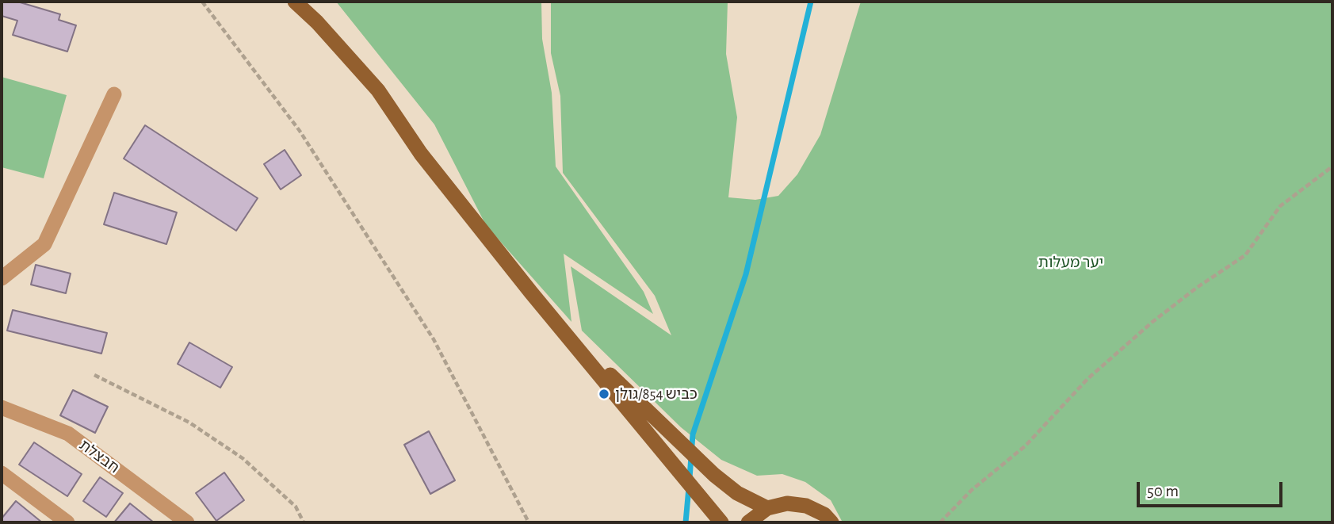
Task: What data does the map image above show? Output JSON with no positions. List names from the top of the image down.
{
  "streets": {
    "street": ["חבצלת"]
  },
  "parks": ["יער מעלות"],
  "places": ["כביש 854/גולן"],
  "scale_bar": "50 m"
}
